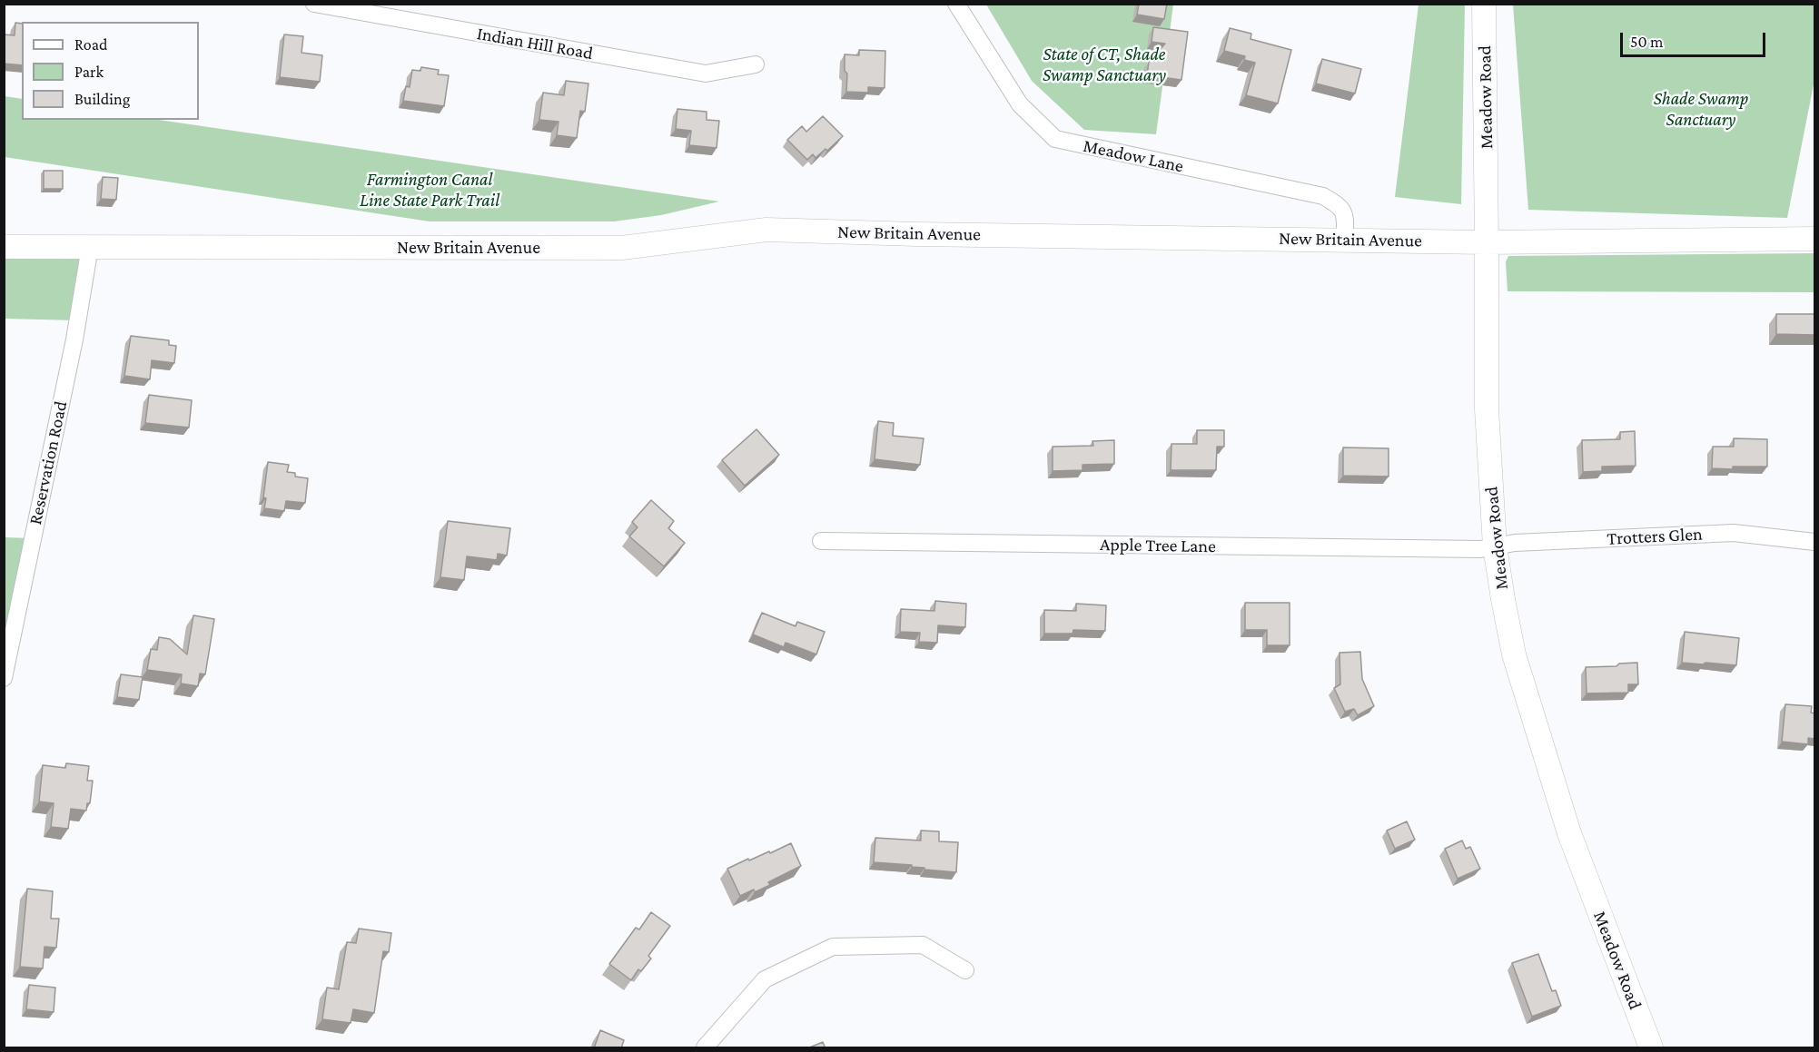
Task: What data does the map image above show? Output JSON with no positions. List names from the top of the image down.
{
  "streets": {
    "street": [
      "Indian Hill Road",
      "Meadow Road",
      "Meadow Lane",
      "New Britain Avenue",
      "Reservation Road",
      "Trotters Glen",
      "Apple Tree Lane"
    ]
  },
  "crossings": [
    ["Meadow Road", "New Britain Avenue"],
    ["Meadow Road", "Trotters Glen"],
    ["Meadow Road", "Apple Tree Lane"],
    ["Meadow Lane", "New Britain Avenue"],
    ["New Britain Avenue", "Reservation Road"],
    ["Trotters Glen", "Apple Tree Lane"]
  ],
  "parks": ["State of CT, Shade Swamp Sanctuary", "Shade Swamp Sanctuary", "Farmington Canal Line State Park Trail"],
  "legend": ["Road", "Park", "Building"],
  "scale_bar": "50 m"
}
